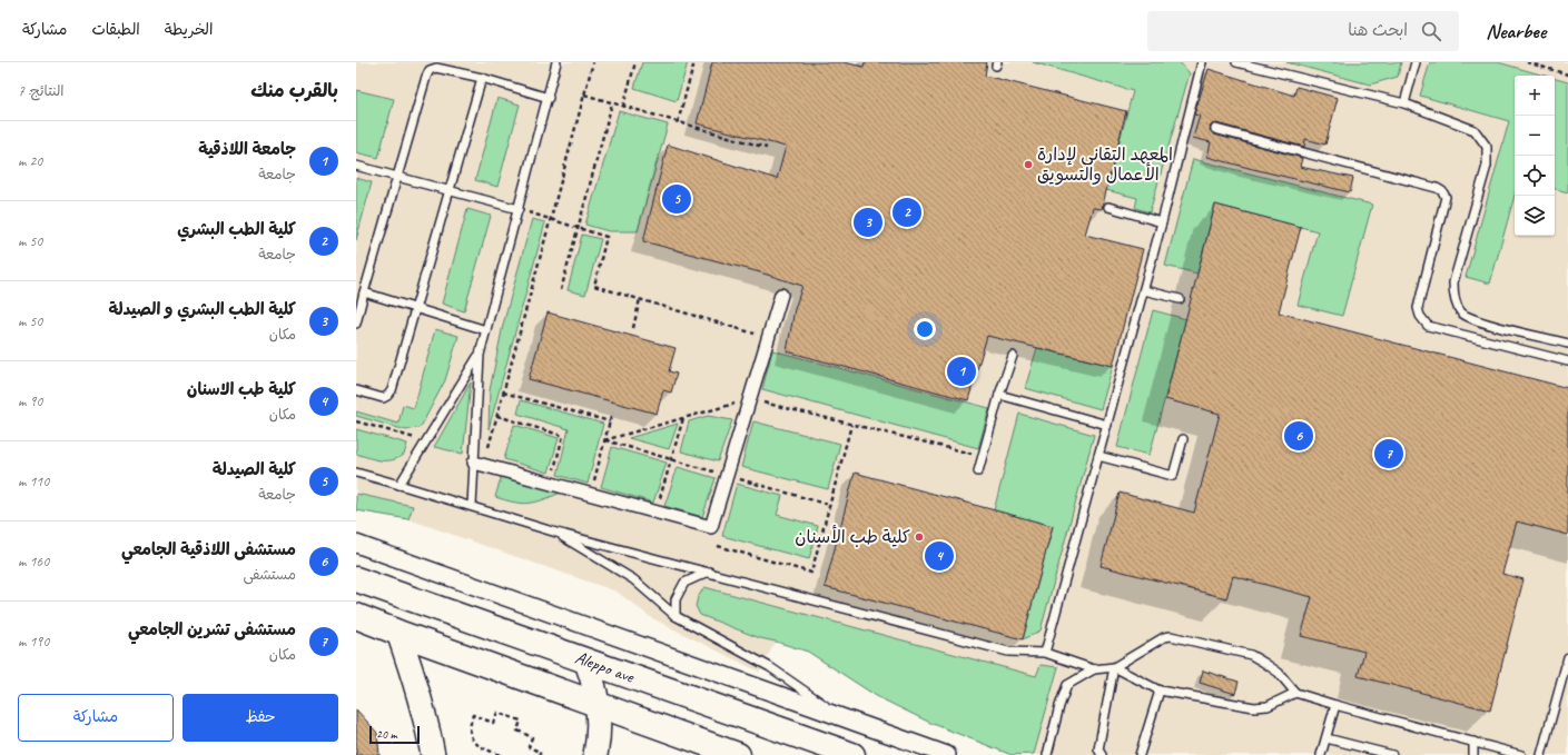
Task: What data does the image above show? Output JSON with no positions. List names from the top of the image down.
{
  "streets": {
    "main road": ["Aleppo ave"]
  },
  "places": ["المعهد التقاني لإدارة الأعمال والتسويق", "كلية طب الأسنان"],
  "scale_bar": "20 m",
  "page": {
    "header": "Nearbee",
    "search": "ابحث هنا",
    "nav": ["الخريطة", "الطبقات", "مشاركة"],
    "heading": ["بالقرب منك", "النتائج: 7"],
    "map_buttons": ["+", "−"],
    "list": [
      {
        "mark": "1",
        "name": "جامعة اللاذقية",
        "note": "جامعة",
        "value": "20 m"
      },
      {
        "mark": "2",
        "name": "كلية الطب البشري",
        "note": "جامعة",
        "value": "50 m"
      },
      {
        "mark": "3",
        "name": "كلية الطب البشري و الصيدلة",
        "note": "مكان",
        "value": "50 m"
      },
      {
        "mark": "4",
        "name": "كلية طب الاسنان",
        "note": "مكان",
        "value": "90 m"
      },
      {
        "mark": "5",
        "name": "كلية الصيدلة",
        "note": "جامعة",
        "value": "110 m"
      },
      {
        "mark": "6",
        "name": "مستشفى اللاذقية الجامعي",
        "note": "مستشفى",
        "value": "160 m"
      },
      {
        "mark": "7",
        "name": "مستشفى تشرين الجامعي",
        "note": "مكان",
        "value": "190 m"
      }
    ],
    "pins": [
      "5",
      "2",
      "3",
      "1",
      "6",
      "7",
      "4"
    ],
    "buttons": ["حفظ", "مشاركة"],
    "scale": "20 m"
  }
}
